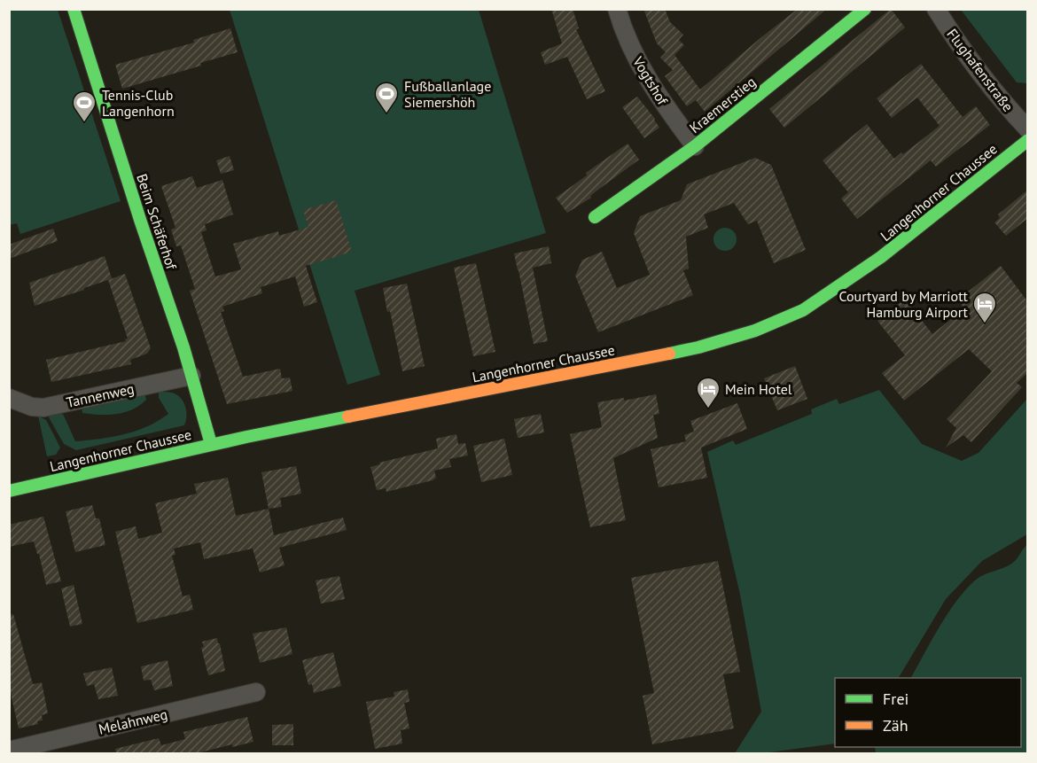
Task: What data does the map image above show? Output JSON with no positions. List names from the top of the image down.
{
  "streets": {
    "main road": ["Kraemerstieg", "Langenhorner Chaussee", "Beim Schäferhof"],
    "street": [
      "Flughafenstraße",
      "Vogtshof",
      "Tannenweg",
      "Melahnweg"
    ]
  },
  "crossings": [
    ["Vogtshof", "Kraemerstieg"],
    ["Langenhorner Chaussee", "Beim Schäferhof"],
    ["Beim Schäferhof", "Tannenweg"]
  ],
  "places": {
    "sports": ["Fußballanlage Siemershöh", "Tennis-Club Langenhorn"],
    "hotel": ["Courtyard by Marriott Hamburg Airport", "Mein Hotel"]
  },
  "legend": ["Frei", "Zäh"]
}
